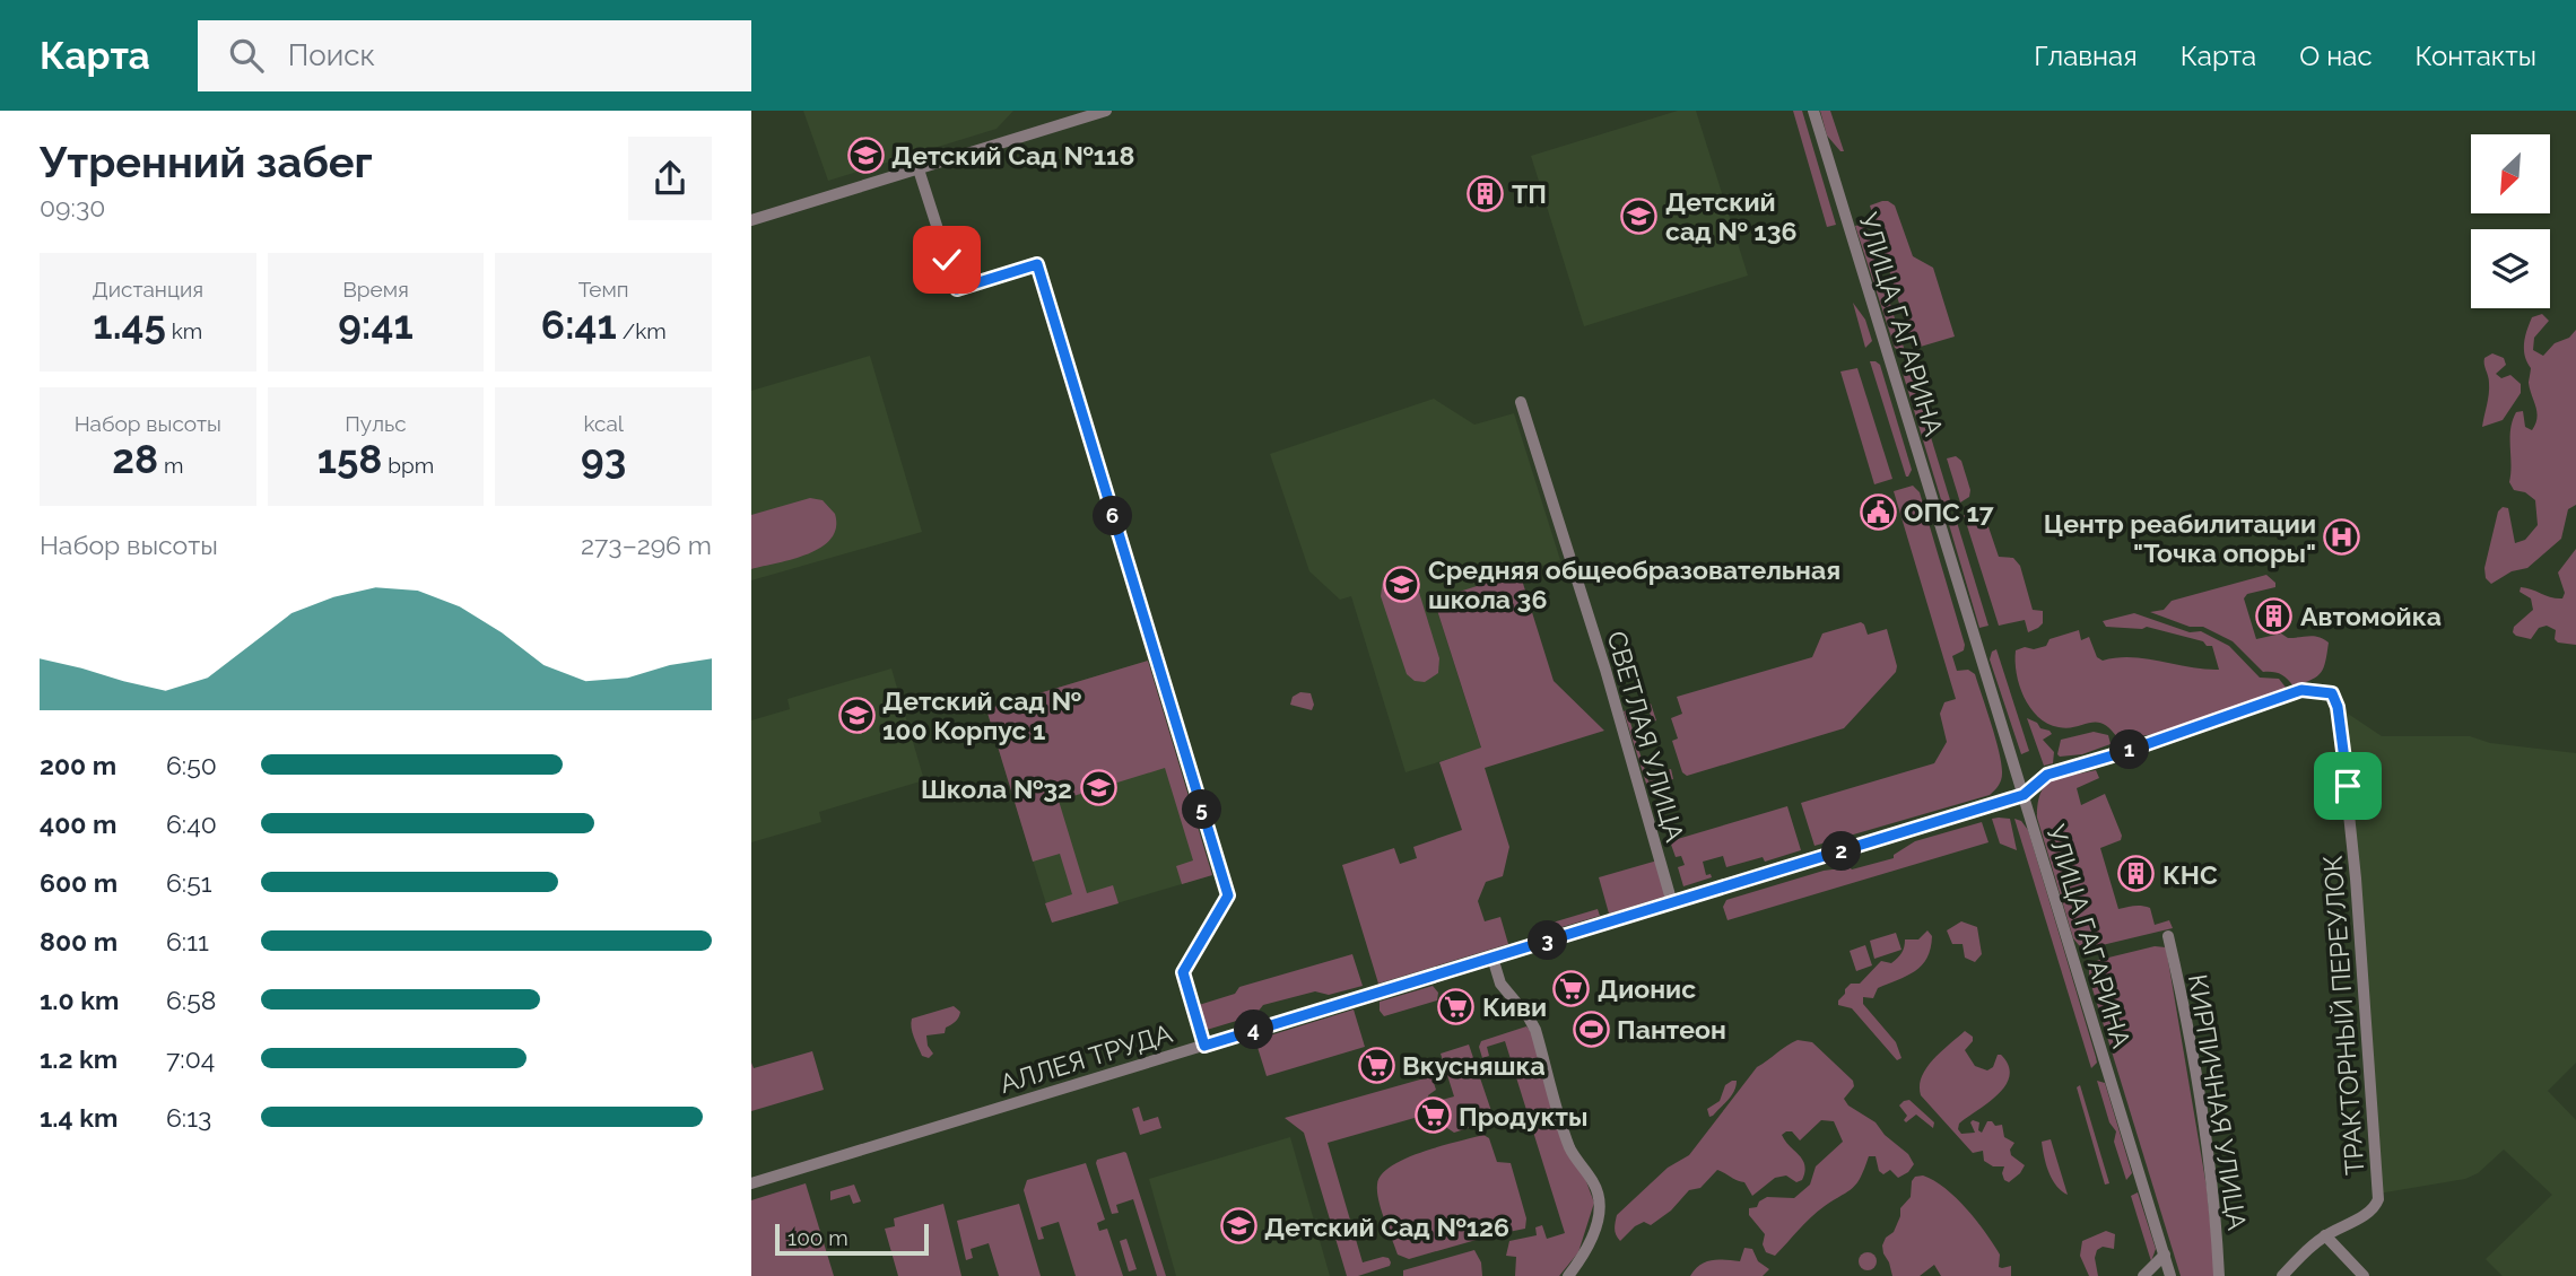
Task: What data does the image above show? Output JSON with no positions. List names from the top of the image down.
{
  "streets": {
    "street": [
      "УЛИЦА ГАГАРИНА",
      "СВЕТЛАЯ УЛИЦА",
      "ТРАКТОРНЫЙ ПЕРЕУЛОК",
      "АЛЛЕЯ ТРУДА",
      "КИРПИЧНАЯ УЛИЦА"
    ]
  },
  "crossings": [
    ["УЛИЦА ГАГАРИНА", "АЛЛЕЯ ТРУДА"],
    ["СВЕТЛАЯ УЛИЦА", "АЛЛЕЯ ТРУДА"],
    ["ТРАКТОРНЫЙ ПЕРЕУЛОК", "АЛЛЕЯ ТРУДА"]
  ],
  "places": {
    "school or university": [
      "Детский Сад №118",
      "Детский сад № 136",
      "Средняя общеобразовательная школа 36",
      "Детский сад № 100 Корпус 1",
      "Школа №32",
      "Детский Сад №126"
    ],
    "building": ["ТП", "Автомойка", "КНС"],
    "public building": ["ОПС 17"],
    "hospital": ["Центр реабилитации \"Точка опоры\""],
    "supermarket": [
      "Дионис",
      "Киви",
      "Вкусняшка",
      "Продукты"
    ],
    "sports": ["Пантеон"]
  },
  "scale_bar": "100 m",
  "north": "bottom left",
  "page": {
    "header": "Карта",
    "search": "Поиск",
    "nav": [
      "Главная",
      "Карта",
      "О нас",
      "Контакты"
    ],
    "heading": ["Утренний забег", "09:30"],
    "stats": [
      ["Дистанция", "1.45 km"],
      ["Время", "9:41"],
      ["Темп", "6:41 /km"],
      ["Набор высоты", "28 m"],
      ["Пульс", "158 bpm"],
      ["kcal", "93"]
    ],
    "pins": [
      "6",
      "1",
      "5",
      "2",
      "3",
      "4"
    ],
    "chart": ["Набор высоты", "273–296 m"],
    "list": [
      {
        "name": "200 m",
        "note": "6:50"
      },
      {
        "name": "400 m",
        "note": "6:40"
      },
      {
        "name": "600 m",
        "note": "6:51"
      },
      {
        "name": "800 m",
        "note": "6:11"
      },
      {
        "name": "1.0 km",
        "note": "6:58"
      },
      {
        "name": "1.2 km",
        "note": "7:04"
      },
      {
        "name": "1.4 km",
        "note": "6:13"
      }
    ],
    "scale": "100 m"
  }
}
